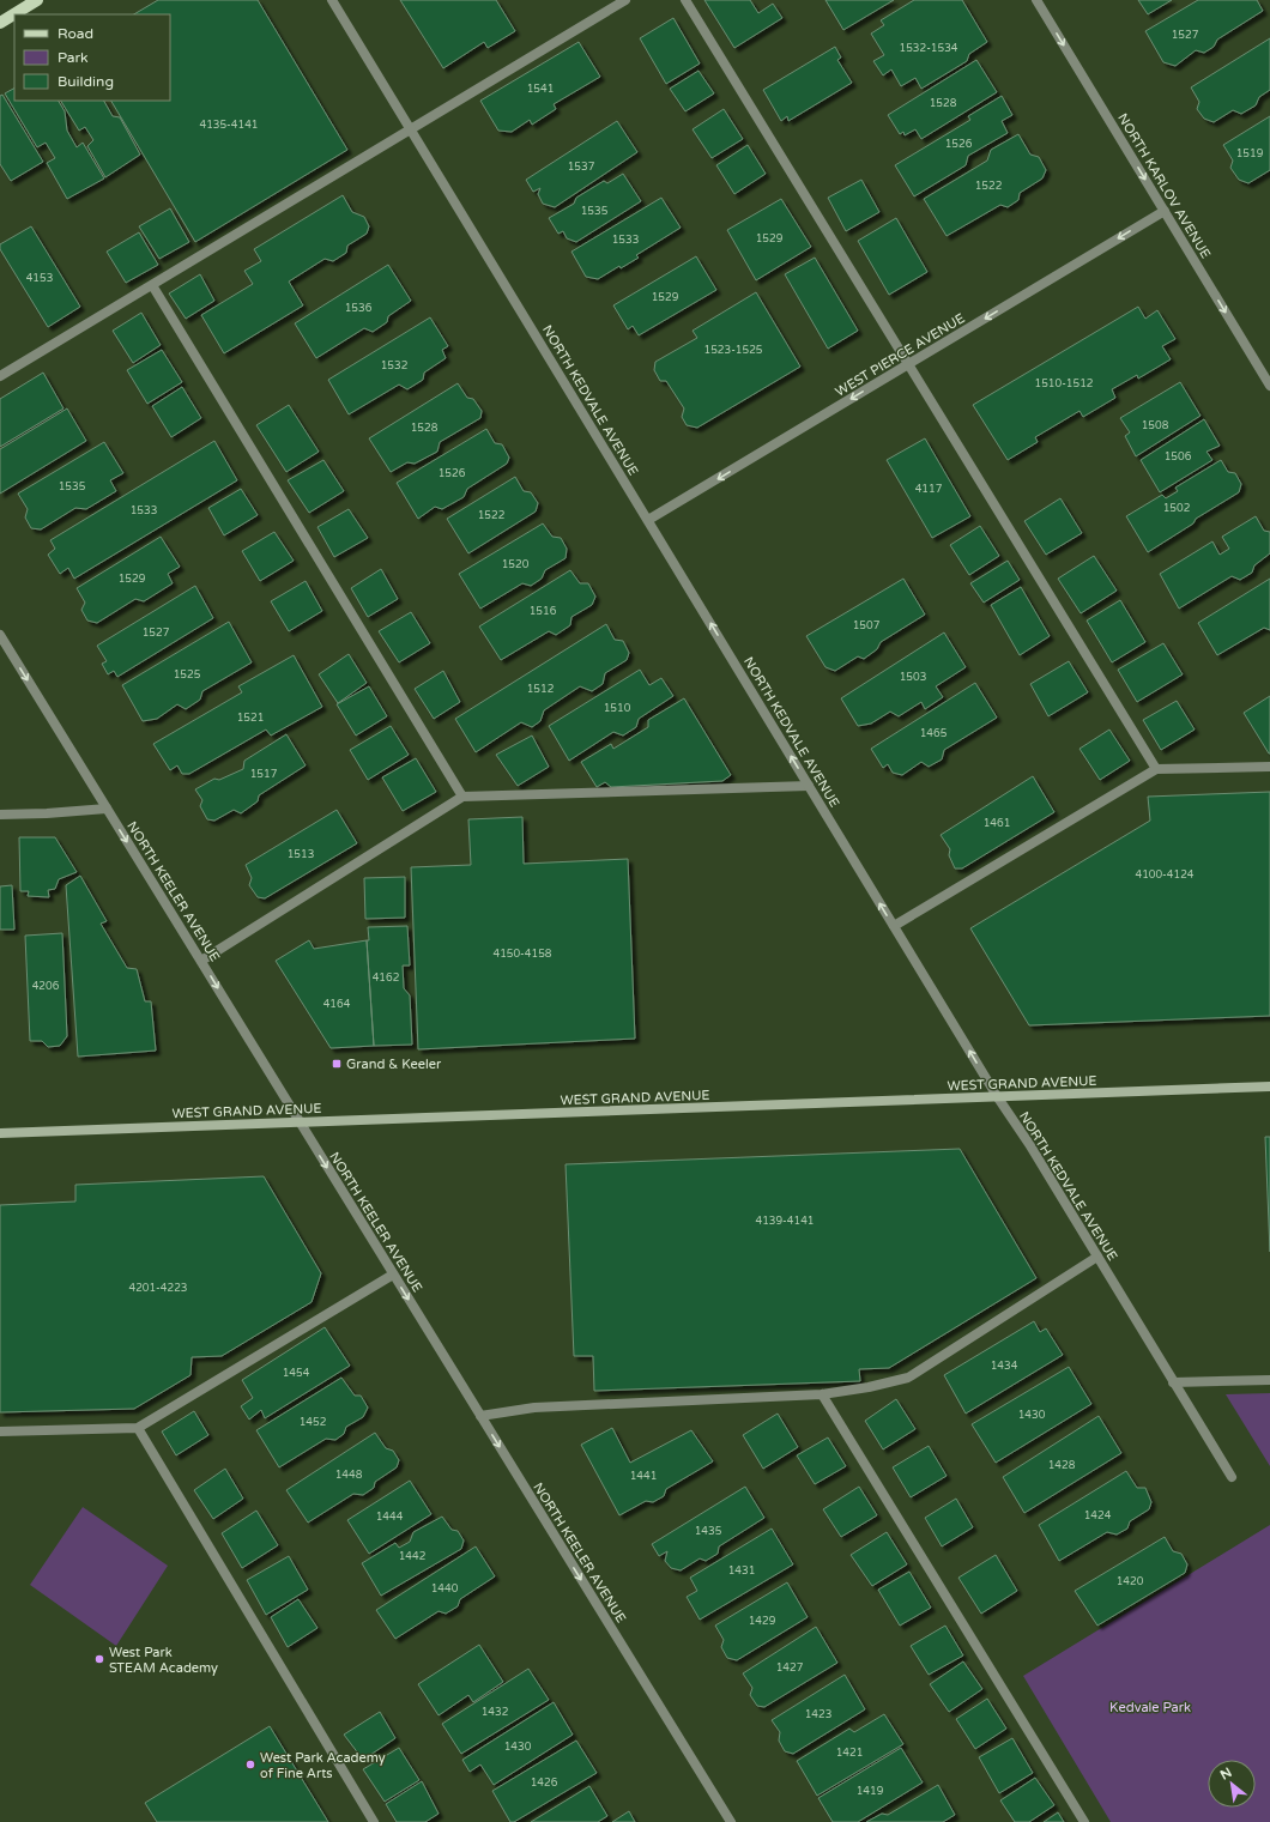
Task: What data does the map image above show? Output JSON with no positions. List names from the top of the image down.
{
  "streets": {
    "main road": ["WEST GRAND AVENUE"],
    "street": [
      "NORTH KARLOV AVENUE",
      "WEST PIERCE AVENUE",
      "NORTH KEDVALE AVENUE",
      "NORTH KEELER AVENUE"
    ]
  },
  "crossings": [
    ["NORTH KARLOV AVENUE", "WEST PIERCE AVENUE"],
    ["WEST PIERCE AVENUE", "NORTH KEDVALE AVENUE"],
    ["NORTH KEDVALE AVENUE", "WEST GRAND AVENUE"],
    ["NORTH KEELER AVENUE", "WEST GRAND AVENUE"]
  ],
  "one_way": [
    "NORTH KARLOV AVENUE",
    "WEST PIERCE AVENUE",
    "NORTH KEDVALE AVENUE",
    "NORTH KEELER AVENUE"
  ],
  "parks": ["Kedvale Park"],
  "places": {
    "transit": ["Grand & Keeler"],
    "other": ["West Park STEAM Academy", "West Park Academy of Fine Arts"]
  },
  "house_numbers": [
    "1527",
    "1532-1534",
    "1541",
    "1528",
    "4135-4141",
    "1526",
    "1519",
    "1537",
    "1522",
    "1535",
    "1529",
    "1533",
    "4153",
    "1529",
    "1536",
    "1523-1525",
    "1532",
    "1510-1512",
    "1508",
    "1528",
    "1506",
    "1526",
    "1535",
    "4117",
    "1502",
    "1533",
    "1522",
    "1520",
    "1529",
    "1516",
    "1507",
    "1527",
    "1525",
    "1503",
    "1512",
    "1510",
    "1521",
    "1465",
    "1517",
    "1461",
    "1513",
    "4100-4124",
    "4150-4158",
    "4162",
    "4206",
    "4164",
    "4139-4141",
    "4201-4223",
    "1434",
    "1454",
    "1430",
    "1452",
    "1428",
    "1448",
    "1441",
    "1424",
    "1444",
    "1435",
    "1442",
    "1431",
    "1420",
    "1440",
    "1429",
    "1427",
    "1432",
    "1423",
    "1430",
    "1421",
    "1426",
    "1419"
  ],
  "legend": ["Road", "Park", "Building"],
  "north": "top left"
}
